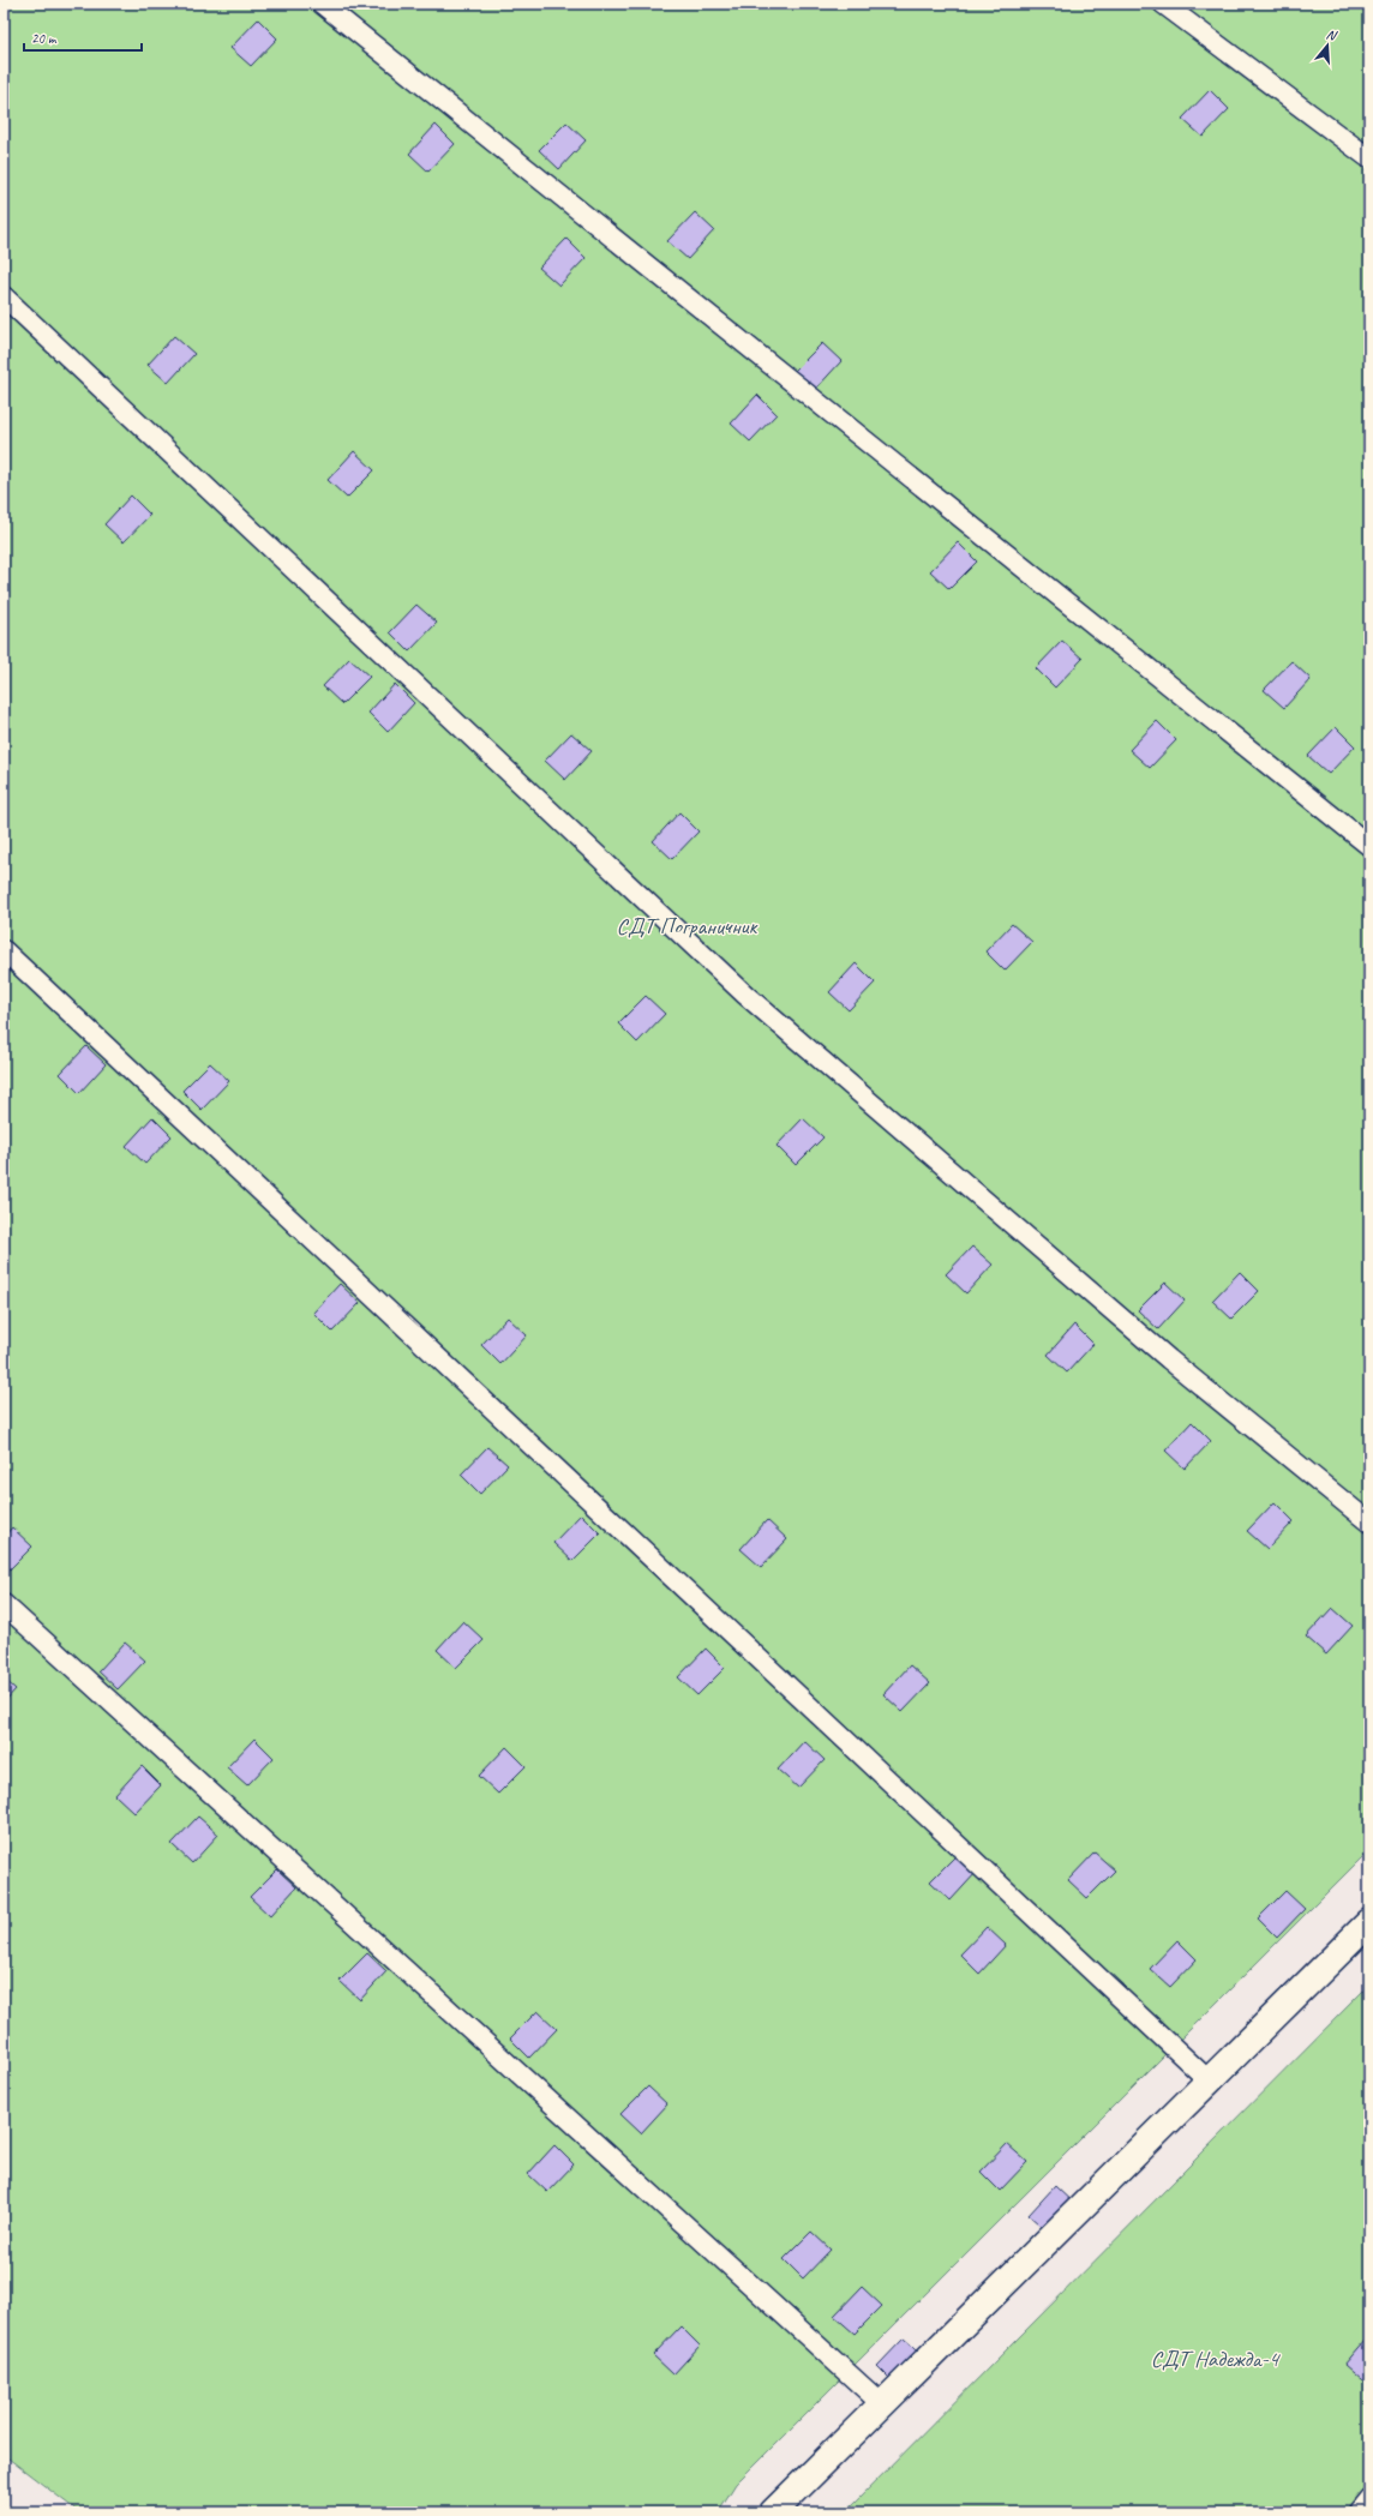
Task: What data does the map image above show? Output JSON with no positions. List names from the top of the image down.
{
  "parks": ["СДТ Пограничник", "СДТ Надежда-4"],
  "scale_bar": "20 m",
  "north": "top"
}
